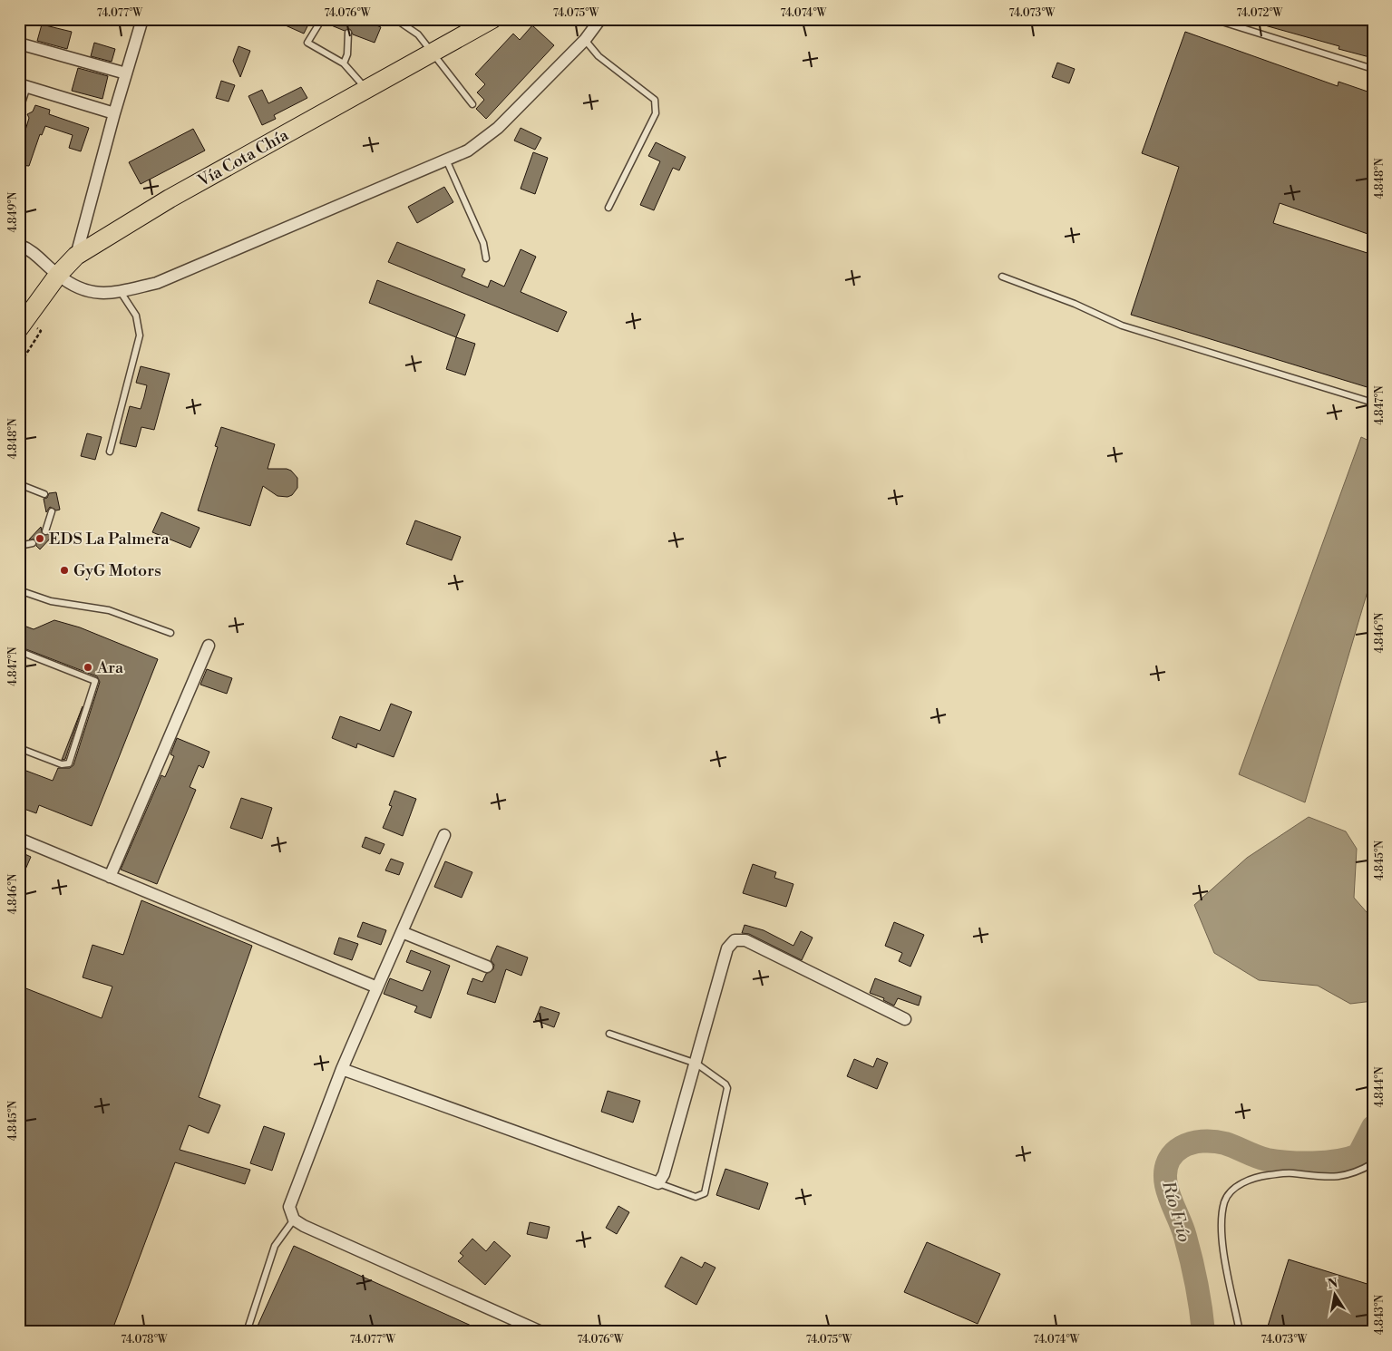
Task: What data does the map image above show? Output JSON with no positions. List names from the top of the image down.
{
  "streets": {
    "main road": ["Vía Cota Chía"]
  },
  "water": ["Río Frío"],
  "places": ["EDS La Palmera", "GyG Motors", "Ara"],
  "north": "top",
  "coordinates": [
    "74.077°W",
    "74.076°W",
    "74.075°W",
    "74.074°W",
    "74.073°W",
    "74.072°W",
    "4.848°N",
    "4.849°N",
    "4.847°N",
    "4.846°N",
    "4.845°N",
    "4.844°N",
    "4.843°N",
    "74.078°W"
  ]
}
